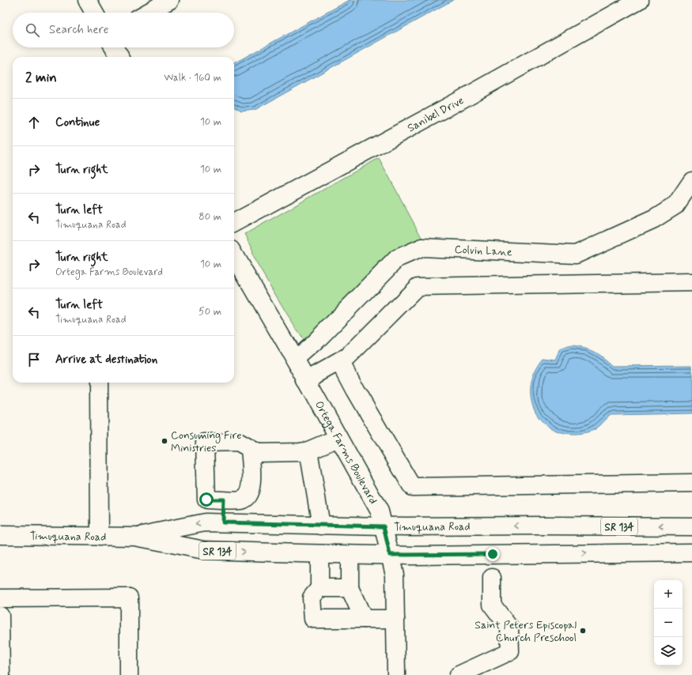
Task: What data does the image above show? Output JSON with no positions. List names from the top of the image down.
{
  "streets": {
    "street": [
      "Sanibel Drive",
      "Colvin Lane",
      "Ortega Farms Boulevard",
      "Timuquana Road",
      "SR 134"
    ]
  },
  "crossings": [
    ["Colvin Lane", "Ortega Farms Boulevard"],
    ["Ortega Farms Boulevard", "Timuquana Road"]
  ],
  "places": ["Consuming Fire Ministries", "Saint Peters Episcopal Church Preschool"],
  "page": {
    "search": "Search here",
    "heading": ["2 min", "Walk · 160 m"],
    "list": [
      ["Continue", "10 m"],
      ["Turn right", "10 m"],
      ["Turn left", "Timuquana Road", "80 m"],
      ["Turn right", "Ortega Farms Boulevard", "10 m"],
      ["Turn left", "Timuquana Road", "50 m"],
      "Arrive at destination"
    ],
    "map_buttons": ["+", "−"]
  }
}
